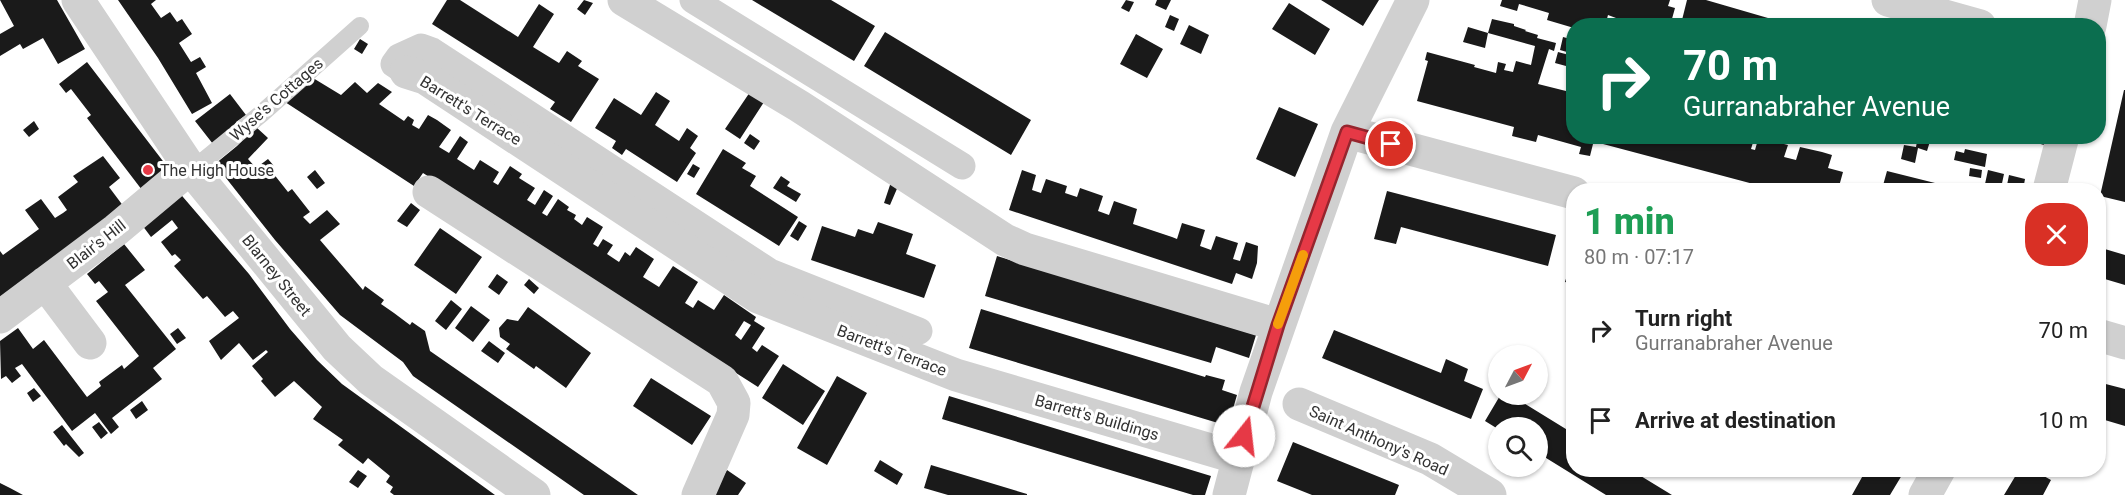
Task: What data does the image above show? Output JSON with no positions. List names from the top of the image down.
{
  "streets": {
    "street": [
      "Barrett's Terrace",
      "Blair's Hill",
      "Blarney Street",
      "Barrett's Buildings",
      "Saint Anthony's Road"
    ],
    "lane": ["Wyse's Cottages"]
  },
  "crossings": [
    ["Wyse's Cottages", "Blair's Hill"],
    ["Wyse's Cottages", "Blarney Street"],
    ["Barrett's Terrace", "Barrett's Buildings"],
    ["Blair's Hill", "Blarney Street"]
  ],
  "places": ["The High House"],
  "north": "top right",
  "page": {
    "turn": ["70 m", "Gurranabraher Avenue"],
    "heading": ["1 min", "80 m · 07:17"],
    "list": [
      {
        "name": "Turn right",
        "note": "Gurranabraher Avenue",
        "value": "70 m"
      },
      {
        "name": "Arrive at destination",
        "value": "10 m"
      }
    ]
  }
}
